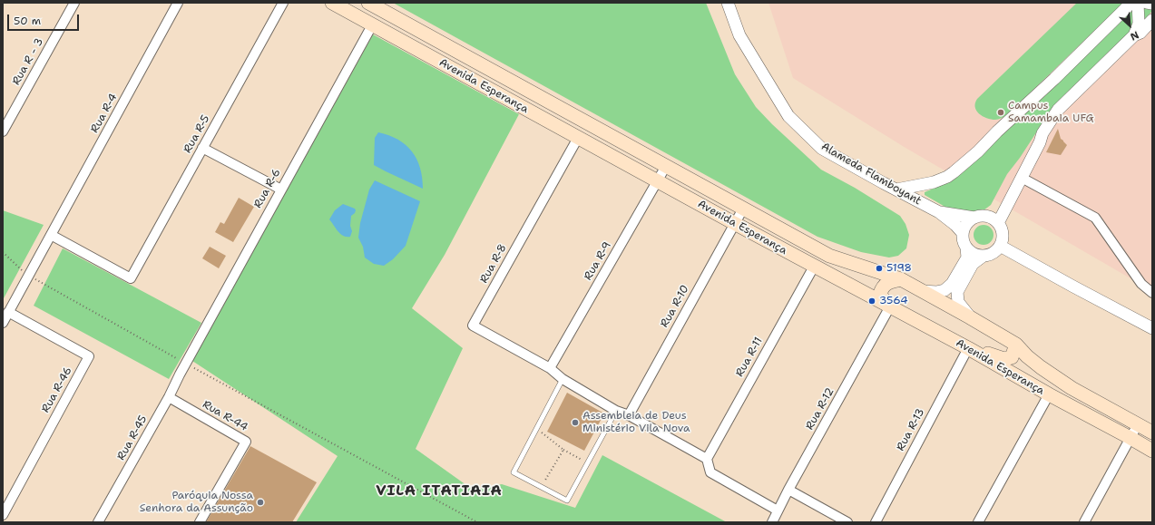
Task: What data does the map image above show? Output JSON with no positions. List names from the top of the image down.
{
  "streets": {
    "main road": ["Avenida Esperança"],
    "street": [
      "Rua R - 3",
      "Rua R-4",
      "Rua R-5",
      "Alameda Flamboyant",
      "Rua R-6",
      "Rua R-9",
      "Rua R-8",
      "Rua R-10",
      "Rua R-11",
      "Rua R-46",
      "Rua R-12",
      "Rua R-44",
      "Rua R-13",
      "Rua R-45"
    ]
  },
  "crossings": [
    ["Avenida Esperança", "Rua R-6"],
    ["Avenida Esperança", "Rua R-9"],
    ["Avenida Esperança", "Rua R-8"],
    ["Avenida Esperança", "Rua R-10"],
    ["Avenida Esperança", "Rua R-11"],
    ["Avenida Esperança", "Rua R-12"],
    ["Avenida Esperança", "Rua R-13"],
    ["Rua R-4", "Rua R-5"],
    ["Rua R-4", "Rua R-46"],
    ["Rua R-6", "Rua R-45"],
    ["Rua R-9", "Rua R-8"],
    ["Rua R-44", "Rua R-45"]
  ],
  "districts": ["VILA ITATIAIA"],
  "places": [
    "Campus Samambaia UFG",
    "5198",
    "3564",
    "Assembleia de Deus Ministério Vila Nova",
    "Paróquia Nossa Senhora da Assunção"
  ],
  "scale_bar": "50 m",
  "north": "bottom right"
}
